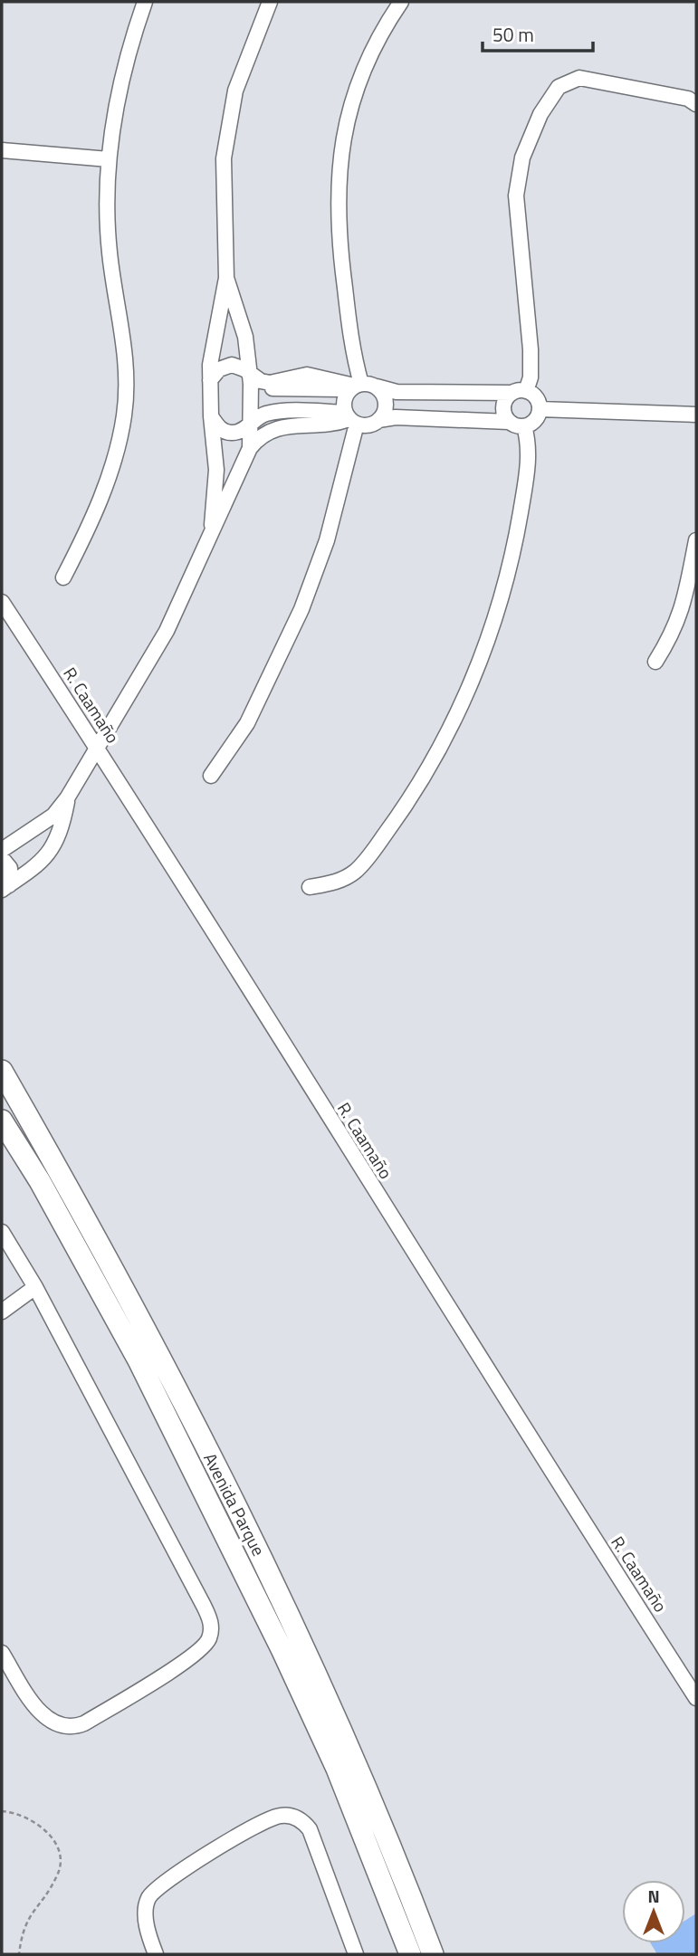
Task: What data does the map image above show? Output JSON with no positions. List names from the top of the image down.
{
  "streets": {
    "street": ["R. Caamaño", "Avenida Parque"]
  },
  "scale_bar": "50 m",
  "north": "top"
}
